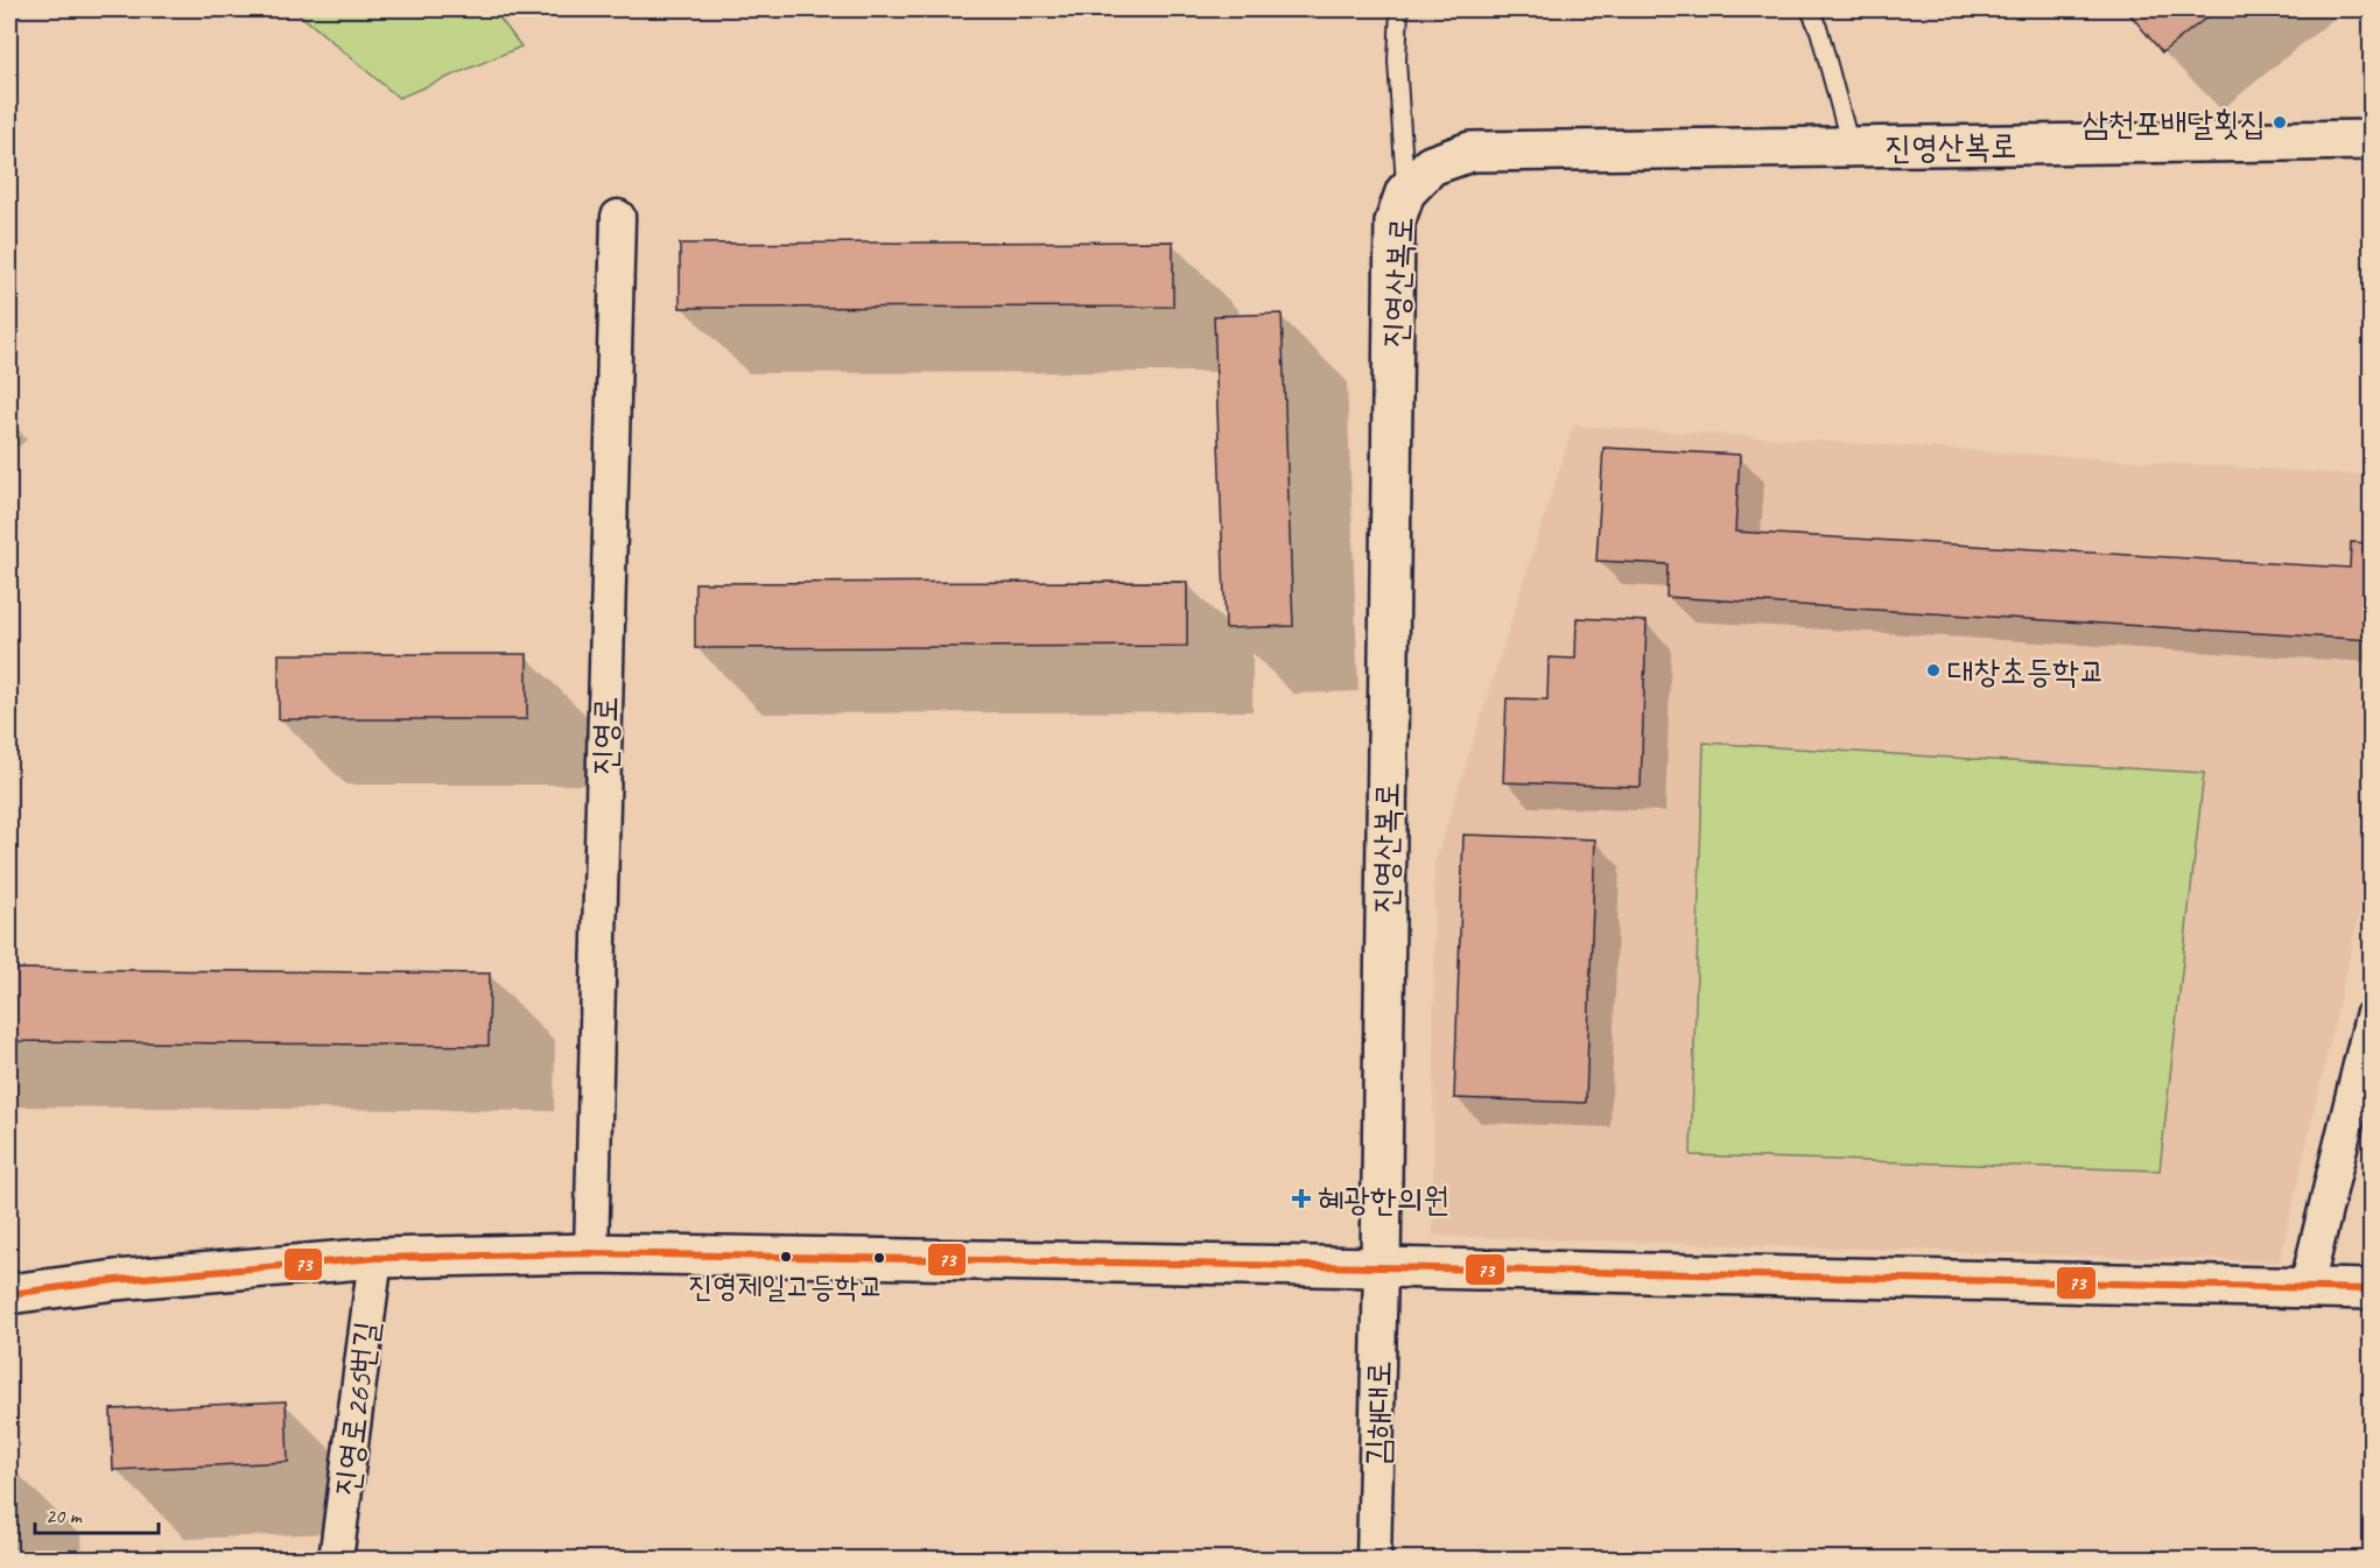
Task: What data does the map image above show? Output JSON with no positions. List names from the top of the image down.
{
  "streets": {
    "main road": ["진영산복로"],
    "street": ["진영로", "진영로265번길", "김해대로"]
  },
  "crossings": [
    ["진영산복로", "김해대로"]
  ],
  "places": {
    "other": ["삼천포배달횟집", "대창초등학교", "진영제일고등학교"],
    "health": ["혜광한의원"]
  },
  "lines": ["transit line 73"],
  "scale_bar": "20 m"
}
